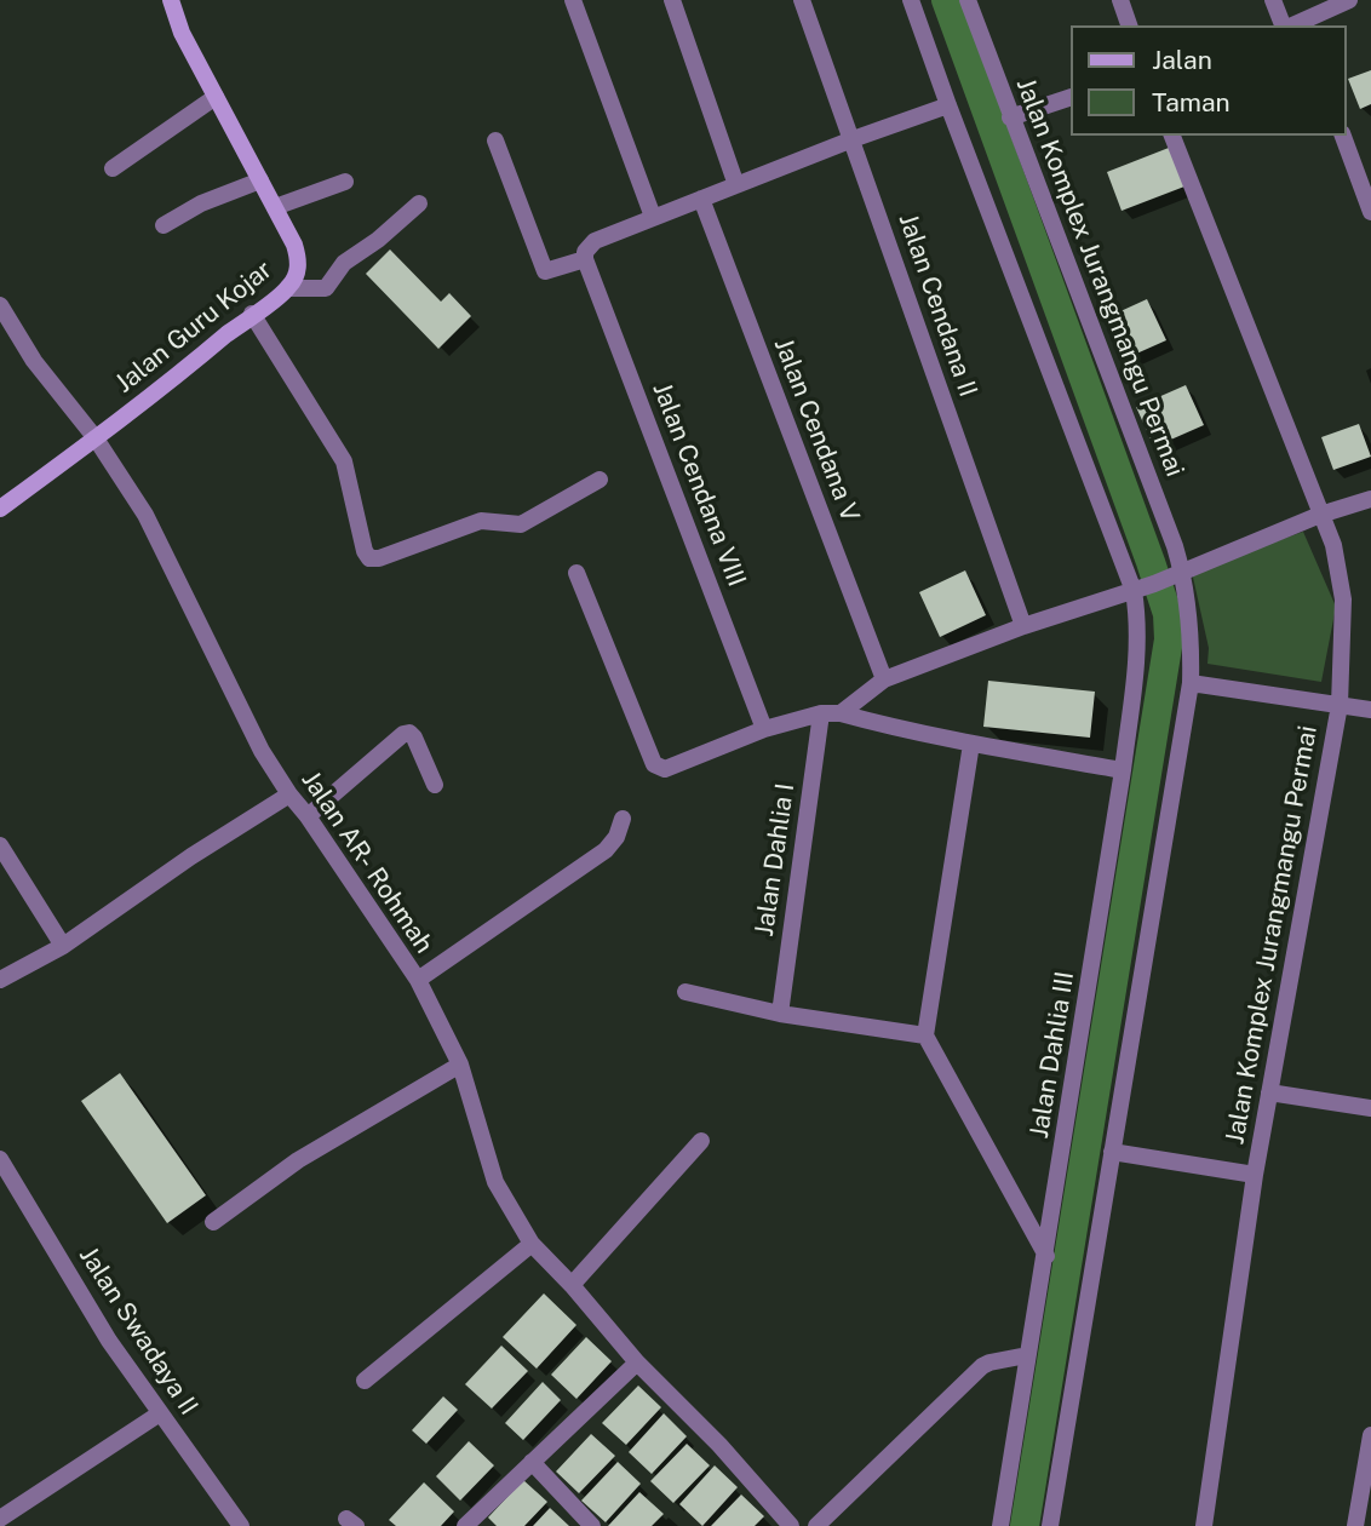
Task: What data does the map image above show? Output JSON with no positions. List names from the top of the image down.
{
  "streets": {
    "street": [
      "Jalan Komplex Jurangmangu Permai",
      "Jalan Cendana II",
      "Jalan Guru Kojar",
      "Jalan Cendana V",
      "Jalan Cendana VIII",
      "Jalan Dahlia I",
      "Jalan AR- Rohmah",
      "Jalan Dahlia III",
      "Jalan Swadaya II"
    ]
  },
  "crossings": [
    ["Jalan Guru Kojar", "Jalan AR- Rohmah"]
  ],
  "legend": ["Jalan", "Taman"]
}
